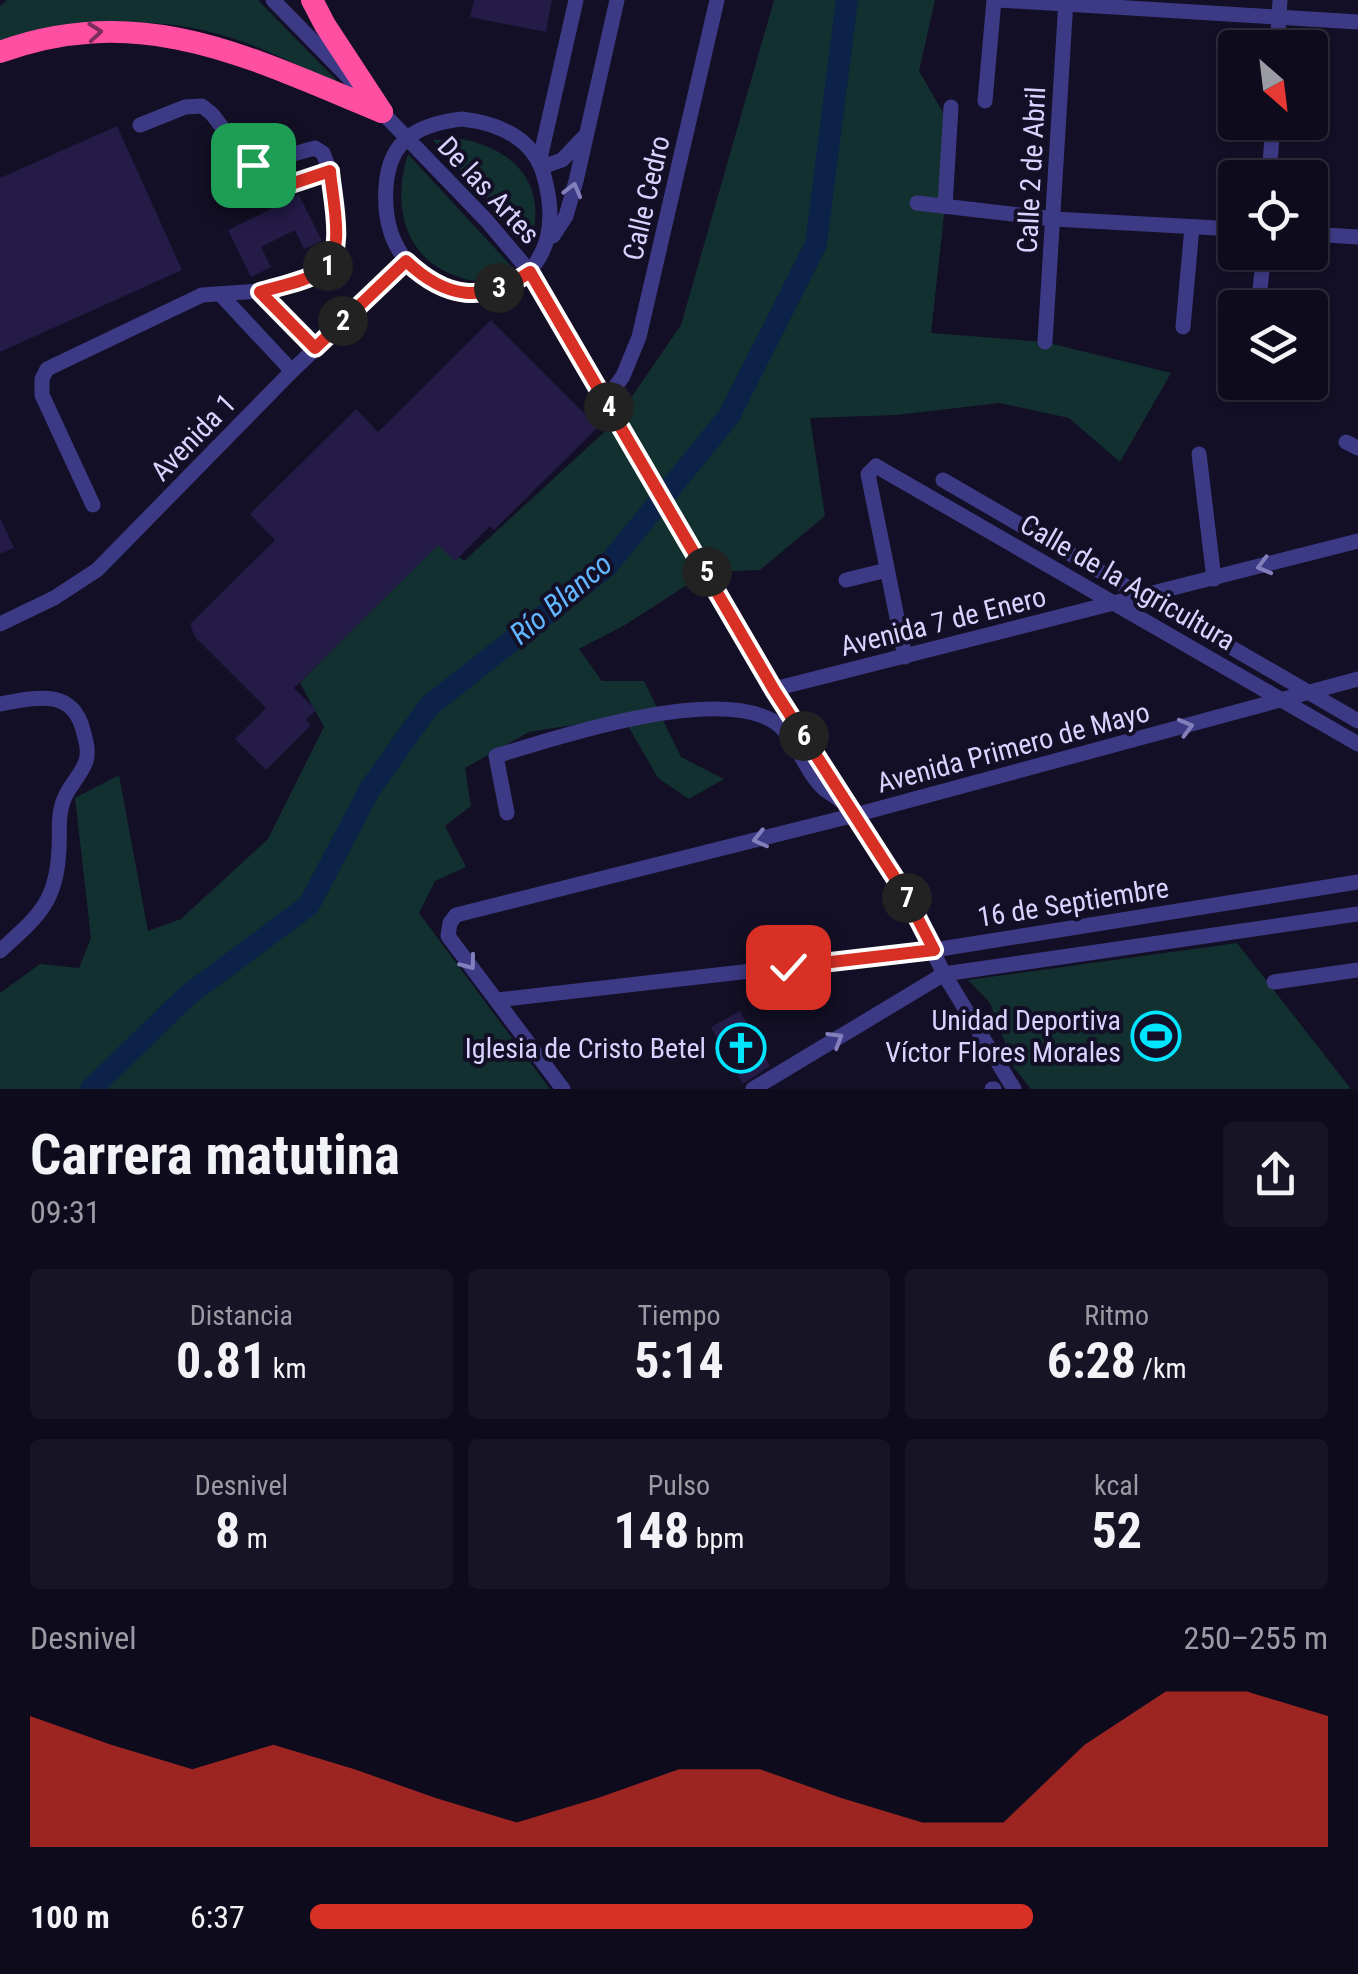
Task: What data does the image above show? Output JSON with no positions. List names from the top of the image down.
{
  "streets": {
    "street": [
      "Calle 2 de Abril",
      "De las Artes",
      "Calle Cedro",
      "Avenida 1",
      "Calle de la Agricultura",
      "Avenida 7 de Enero",
      "Avenida Primero de Mayo",
      "16 de Septiembre"
    ]
  },
  "crossings": [
    ["De las Artes", "Calle Cedro"],
    ["De las Artes", "Avenida 7 de Enero"],
    ["De las Artes", "Avenida Primero de Mayo"],
    ["De las Artes", "16 de Septiembre"],
    ["Calle de la Agricultura", "Avenida 7 de Enero"],
    ["Calle de la Agricultura", "Avenida Primero de Mayo"],
    ["Avenida Primero de Mayo", "16 de Septiembre"]
  ],
  "water": ["Río Blanco"],
  "places": {
    "sports": ["Unidad Deportiva Víctor Flores Morales"],
    "church": ["Iglesia de Cristo Betel"]
  },
  "north": "bottom right",
  "page": {
    "pins": [
      "1",
      "3",
      "2",
      "4",
      "5",
      "6",
      "7"
    ],
    "heading": ["Carrera matutina", "09:31"],
    "stats": [
      ["Distancia", "0.81 km"],
      ["Tiempo", "5:14"],
      ["Ritmo", "6:28 /km"],
      ["Desnivel", "8 m"],
      ["Pulso", "148 bpm"],
      ["kcal", "52"]
    ],
    "chart": ["Desnivel", "250–255 m"],
    "list": [
      {
        "name": "100 m",
        "note": "6:37"
      }
    ]
  }
}
